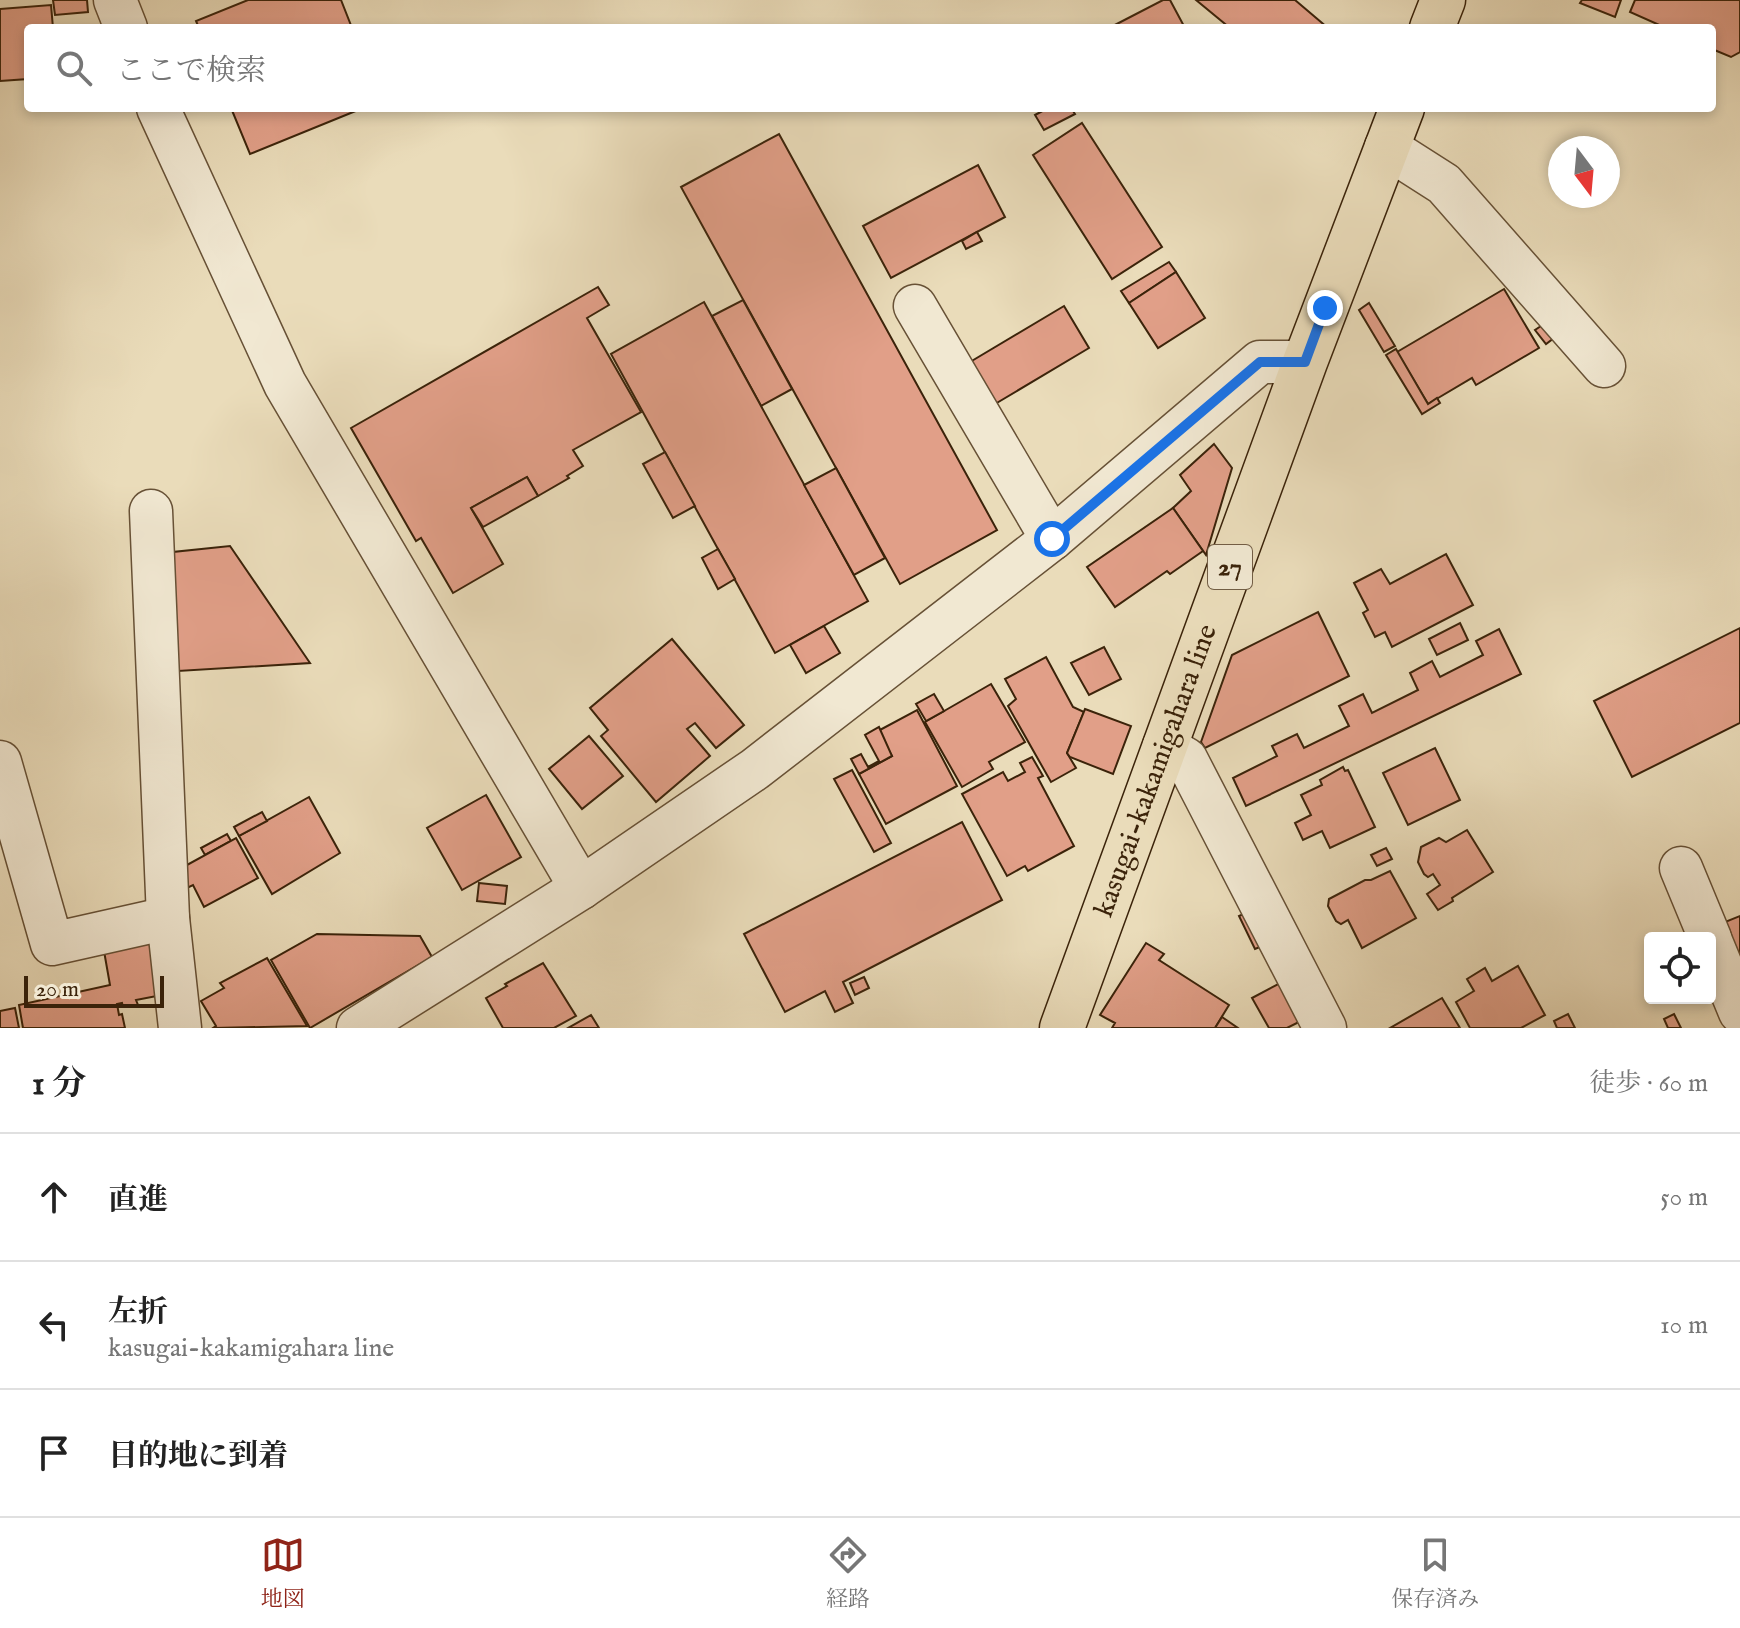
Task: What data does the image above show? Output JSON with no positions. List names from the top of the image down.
{
  "streets": {
    "main road": ["27", "kasugai-kakamigahara line"]
  },
  "scale_bar": "20 m",
  "north": "bottom",
  "page": {
    "search": "ここで検索",
    "scale": "20 m",
    "heading": ["1 分", "徒歩 · 60 m"],
    "list": [
      ["直進", "50 m"],
      ["左折", "kasugai-kakamigahara line", "10 m"],
      "目的地に到着"
    ],
    "nav": ["地図", "経路", "保存済み"]
  }
}
